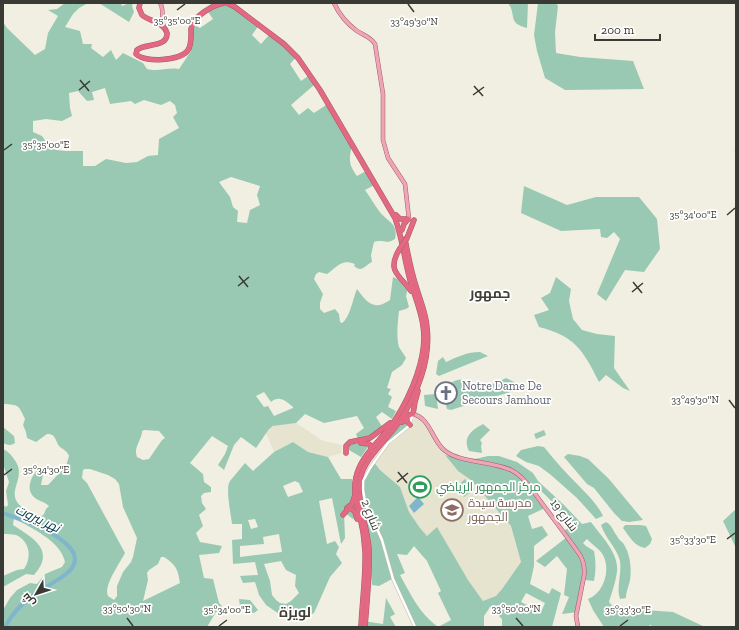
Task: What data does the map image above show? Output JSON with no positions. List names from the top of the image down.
{
  "streets": {
    "main road": ["شارع 19"],
    "street": ["شارع 2"]
  },
  "districts": ["جمهور", "لويزة"],
  "water": ["نهر بيروت"],
  "places": {
    "church": ["Notre Dame De Secours Jamhour"],
    "sports": ["مركز الجمهور الرياضي"],
    "school or university": ["مدرسة سيدة الجمهور"]
  },
  "scale_bar": "200 m",
  "north": "bottom left",
  "coordinates": [
    "35°35'00\"E",
    "33°49'30\"N",
    "35°34'00\"E",
    "35°34'30\"E",
    "35°33'30\"E",
    "33°50'30\"N",
    "33°50'00\"N"
  ]
}
